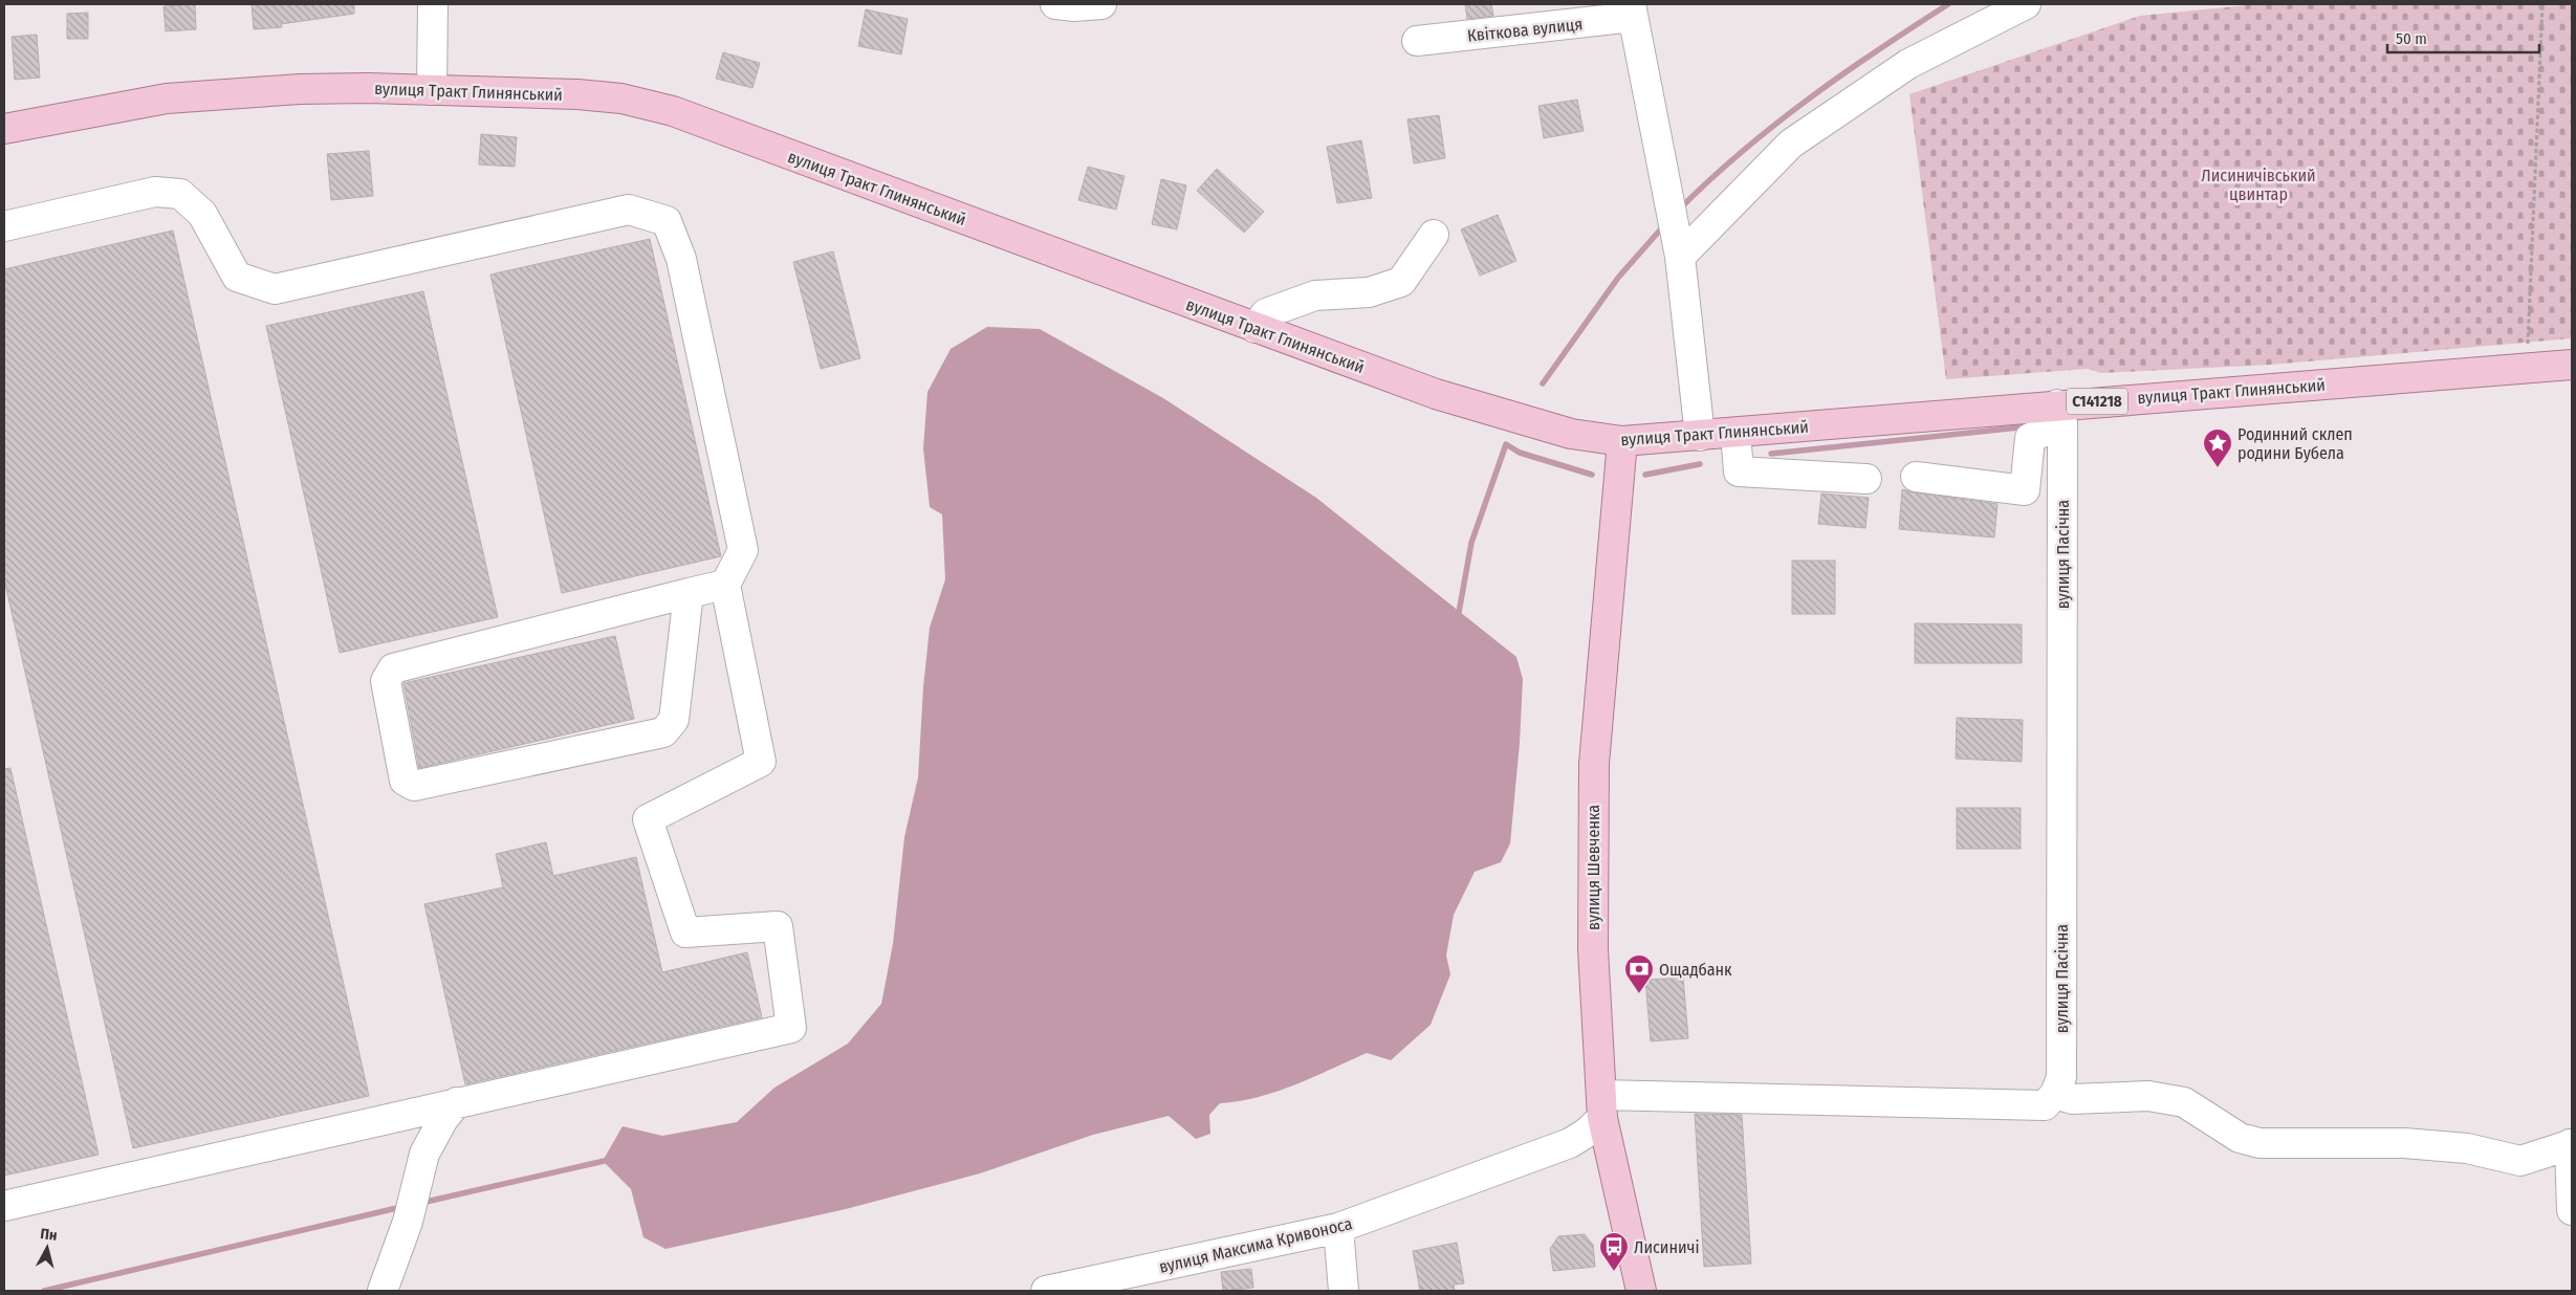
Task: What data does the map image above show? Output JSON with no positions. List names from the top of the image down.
{
  "streets": {
    "main road": ["вулиця Тракт Глинянський", "С141218", "вулиця Шевченка"],
    "street": ["Квіткова вулиця", "вулиця Пасічна", "вулиця Максима Кривоноса"]
  },
  "crossings": [
    ["вулиця Тракт Глинянський", "вулиця Пасічна"],
    ["вулиця Тракт Глинянський", "вулиця Шевченка"],
    ["вулиця Шевченка", "вулиця Максима Кривоноса"]
  ],
  "parks": ["Лисиничівський цвинтар"],
  "places": {
    "place": ["Родинний склеп родини Бубела"],
    "bank": ["Ощадбанк"],
    "bus stop": ["Лисиничі"]
  },
  "scale_bar": "50 m",
  "north": "top"
}
